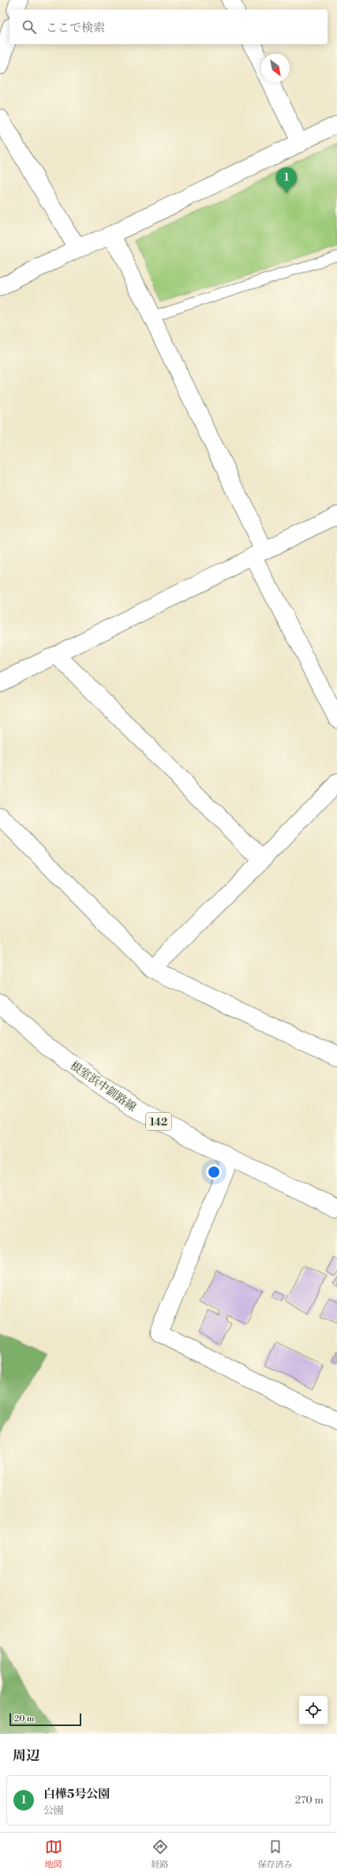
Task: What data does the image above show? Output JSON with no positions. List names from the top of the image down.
{
  "streets": {
    "street": ["根室浜中釧路線", "142"]
  },
  "scale_bar": "20 m",
  "north": "bottom right",
  "page": {
    "search": "ここで検索",
    "pins": "1",
    "scale": "20 m",
    "heading": "周辺",
    "list": [
      {
        "mark": "1",
        "name": "白樺5号公園",
        "note": "公園",
        "value": "270 m"
      }
    ],
    "nav": ["地図", "経路", "保存済み"]
  }
}
